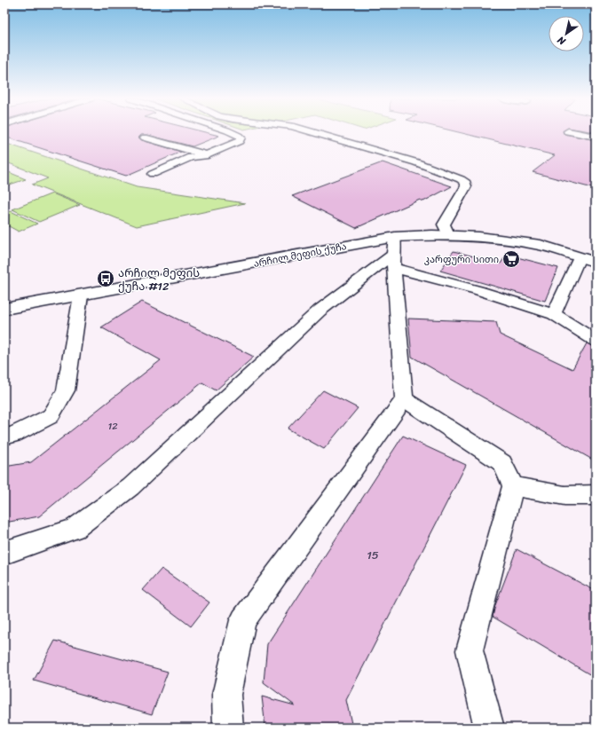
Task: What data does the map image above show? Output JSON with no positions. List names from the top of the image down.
{
  "streets": {
    "street": ["არჩილ მეფის ქუჩა"]
  },
  "places": {
    "supermarket": ["კარფური სითი"],
    "bus stop": ["არჩილ მეფის ქუჩა #12"]
  },
  "house_numbers": ["12", "15"],
  "north": "bottom left"
}
